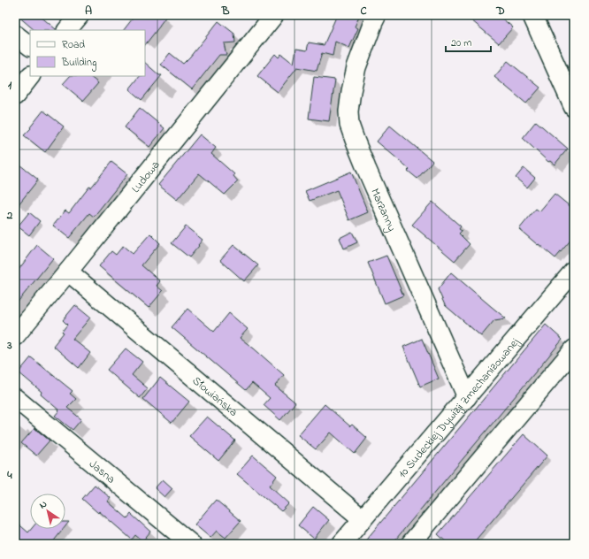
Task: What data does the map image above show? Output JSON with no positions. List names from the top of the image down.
{
  "streets": {
    "street": [
      "Ludowa",
      "Marzanny",
      "Słowiańska",
      "10 Sudeckiej Dywizji Zmechanizowanej",
      "Jasna"
    ]
  },
  "crossings": [
    ["Ludowa", "Słowiańska"],
    ["Marzanny", "10 Sudeckiej Dywizji Zmechanizowanej"],
    ["Słowiańska", "10 Sudeckiej Dywizji Zmechanizowanej"]
  ],
  "legend": ["Road", "Building"],
  "scale_bar": "20 m",
  "north": "top left",
  "grid": {
    "columns": [
      "A",
      "B",
      "C",
      "D"
    ],
    "rows": [
      "1",
      "2",
      "3",
      "4"
    ]
  }
}
